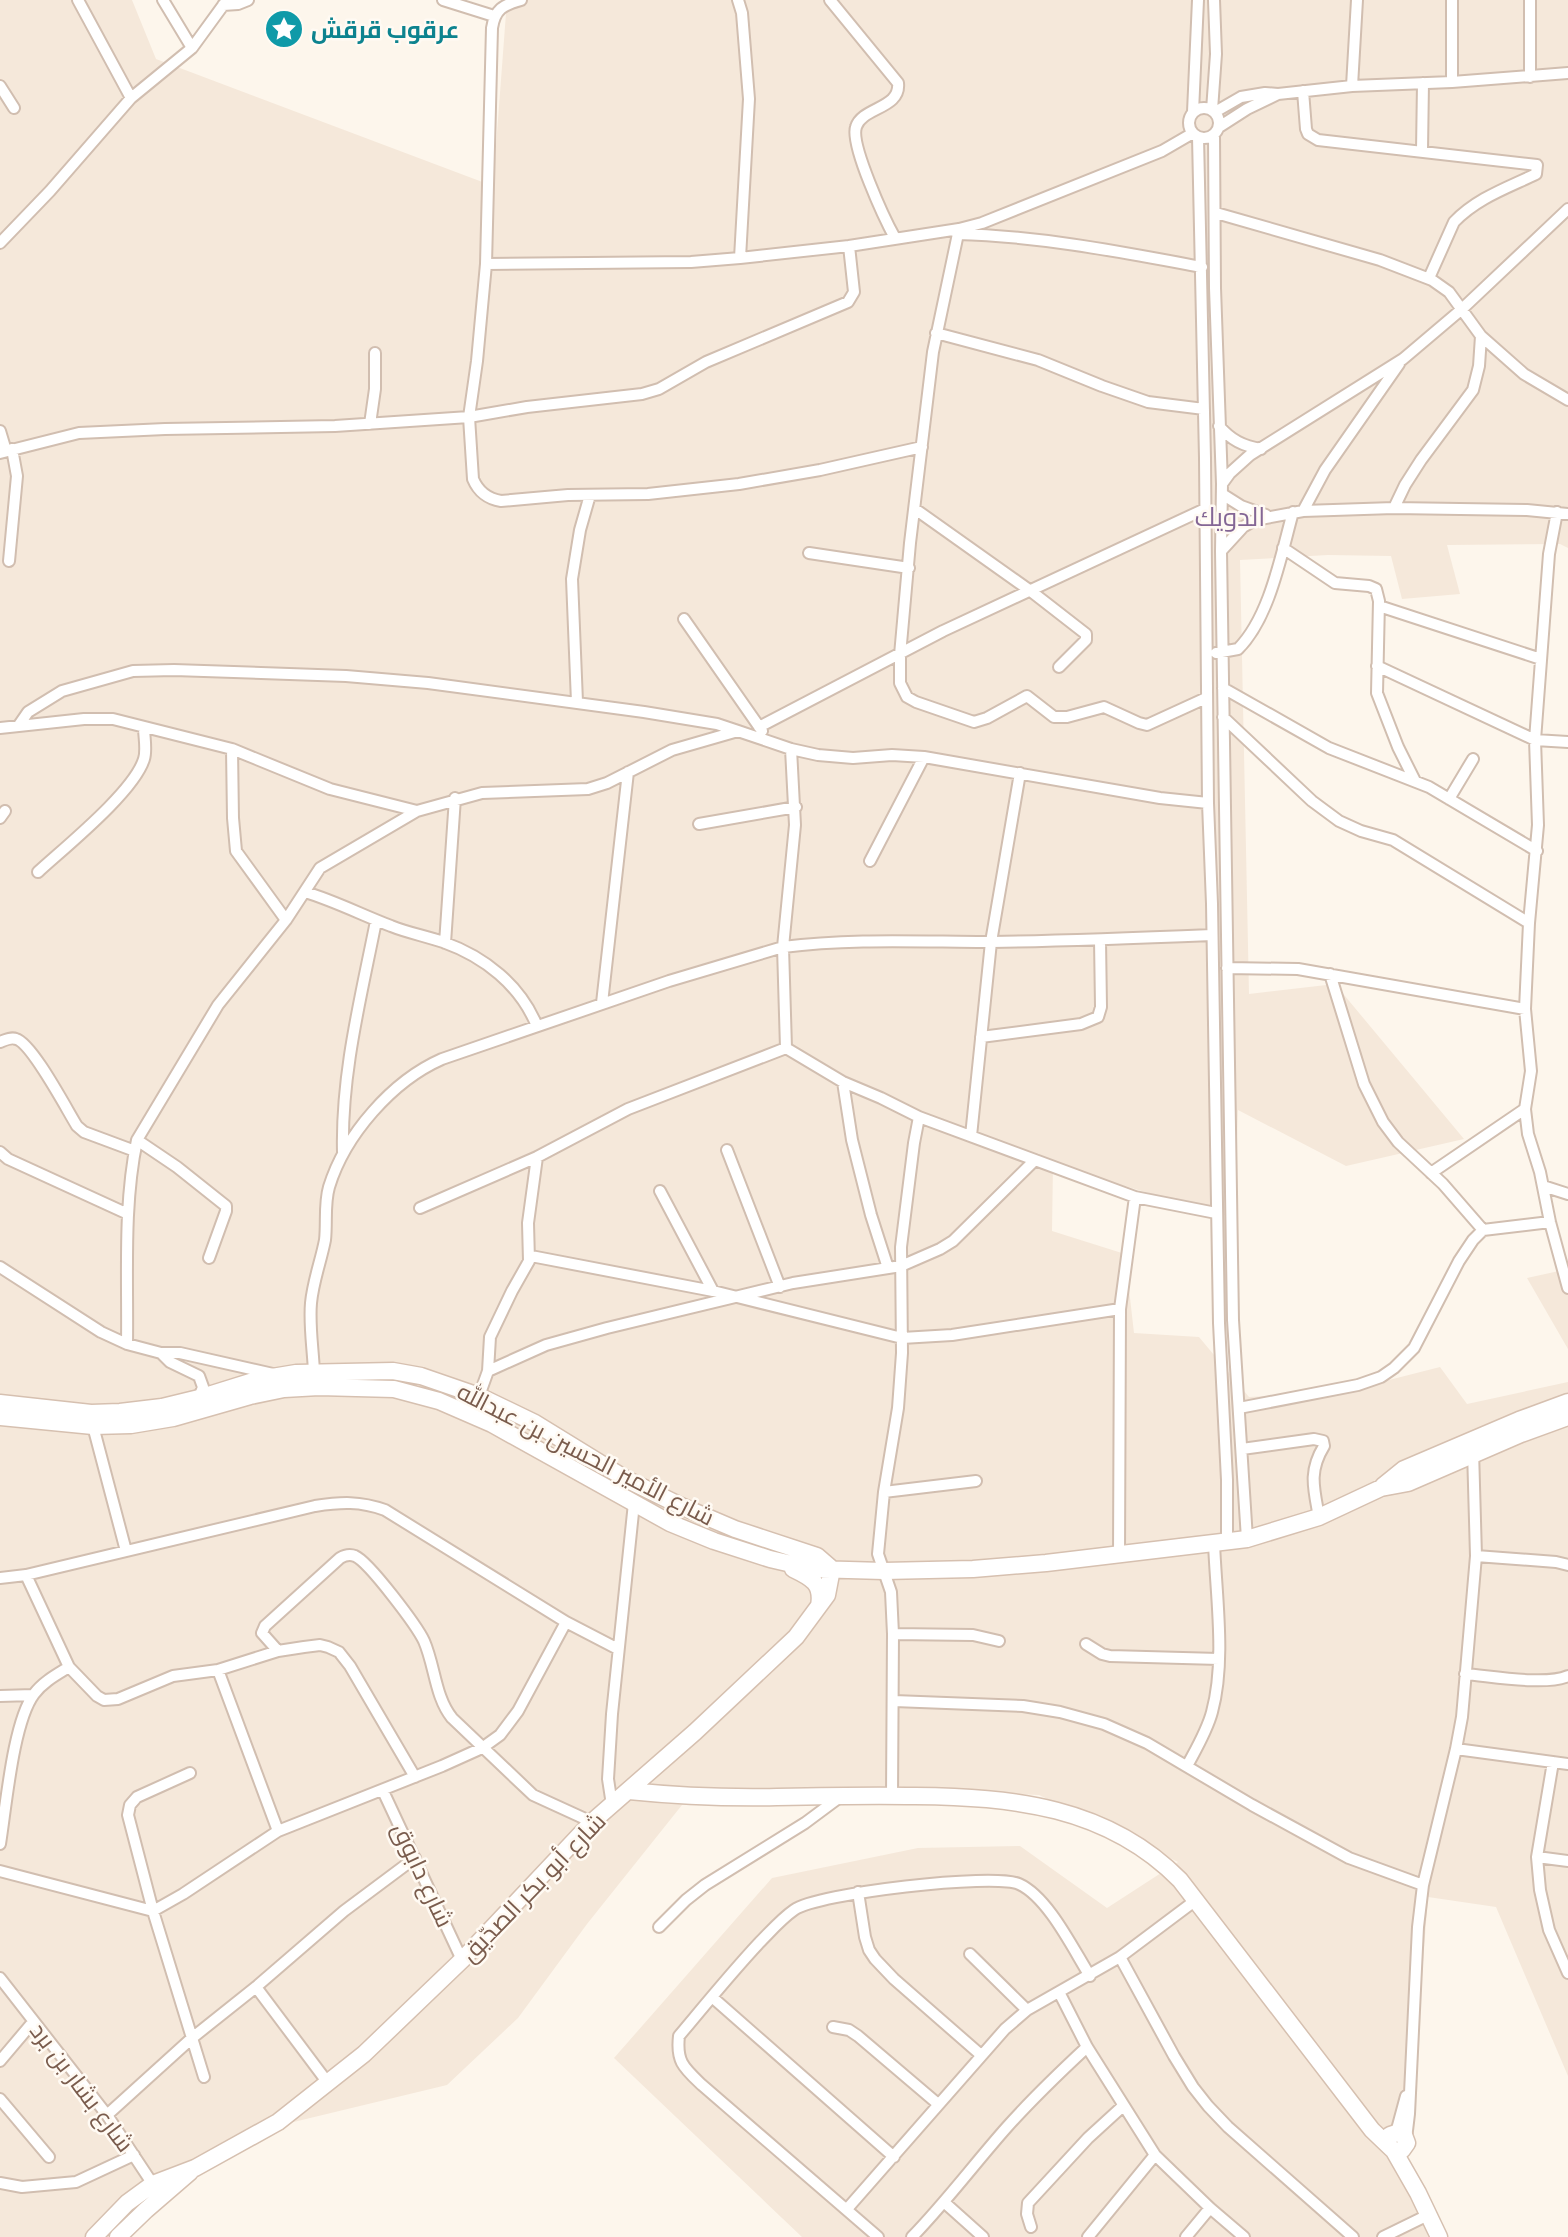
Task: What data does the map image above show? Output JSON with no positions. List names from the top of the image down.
{
  "streets": {
    "street": [
      "شارع الأمير الحسين بن عبدالله",
      "شارع دابوق",
      "شارع أبو بكر الصدّيق",
      "شارع بشار بن برد"
    ]
  },
  "crossings": [
    ["شارع الأمير الحسين بن عبدالله", "شارع أبو بكر الصدّيق"],
    ["شارع دابوق", "شارع أبو بكر الصدّيق"],
    ["شارع أبو بكر الصدّيق", "شارع بشار بن برد"]
  ],
  "districts": ["الدويك"],
  "places": {
    "place": ["عرقوب قرقش"]
  }
}
